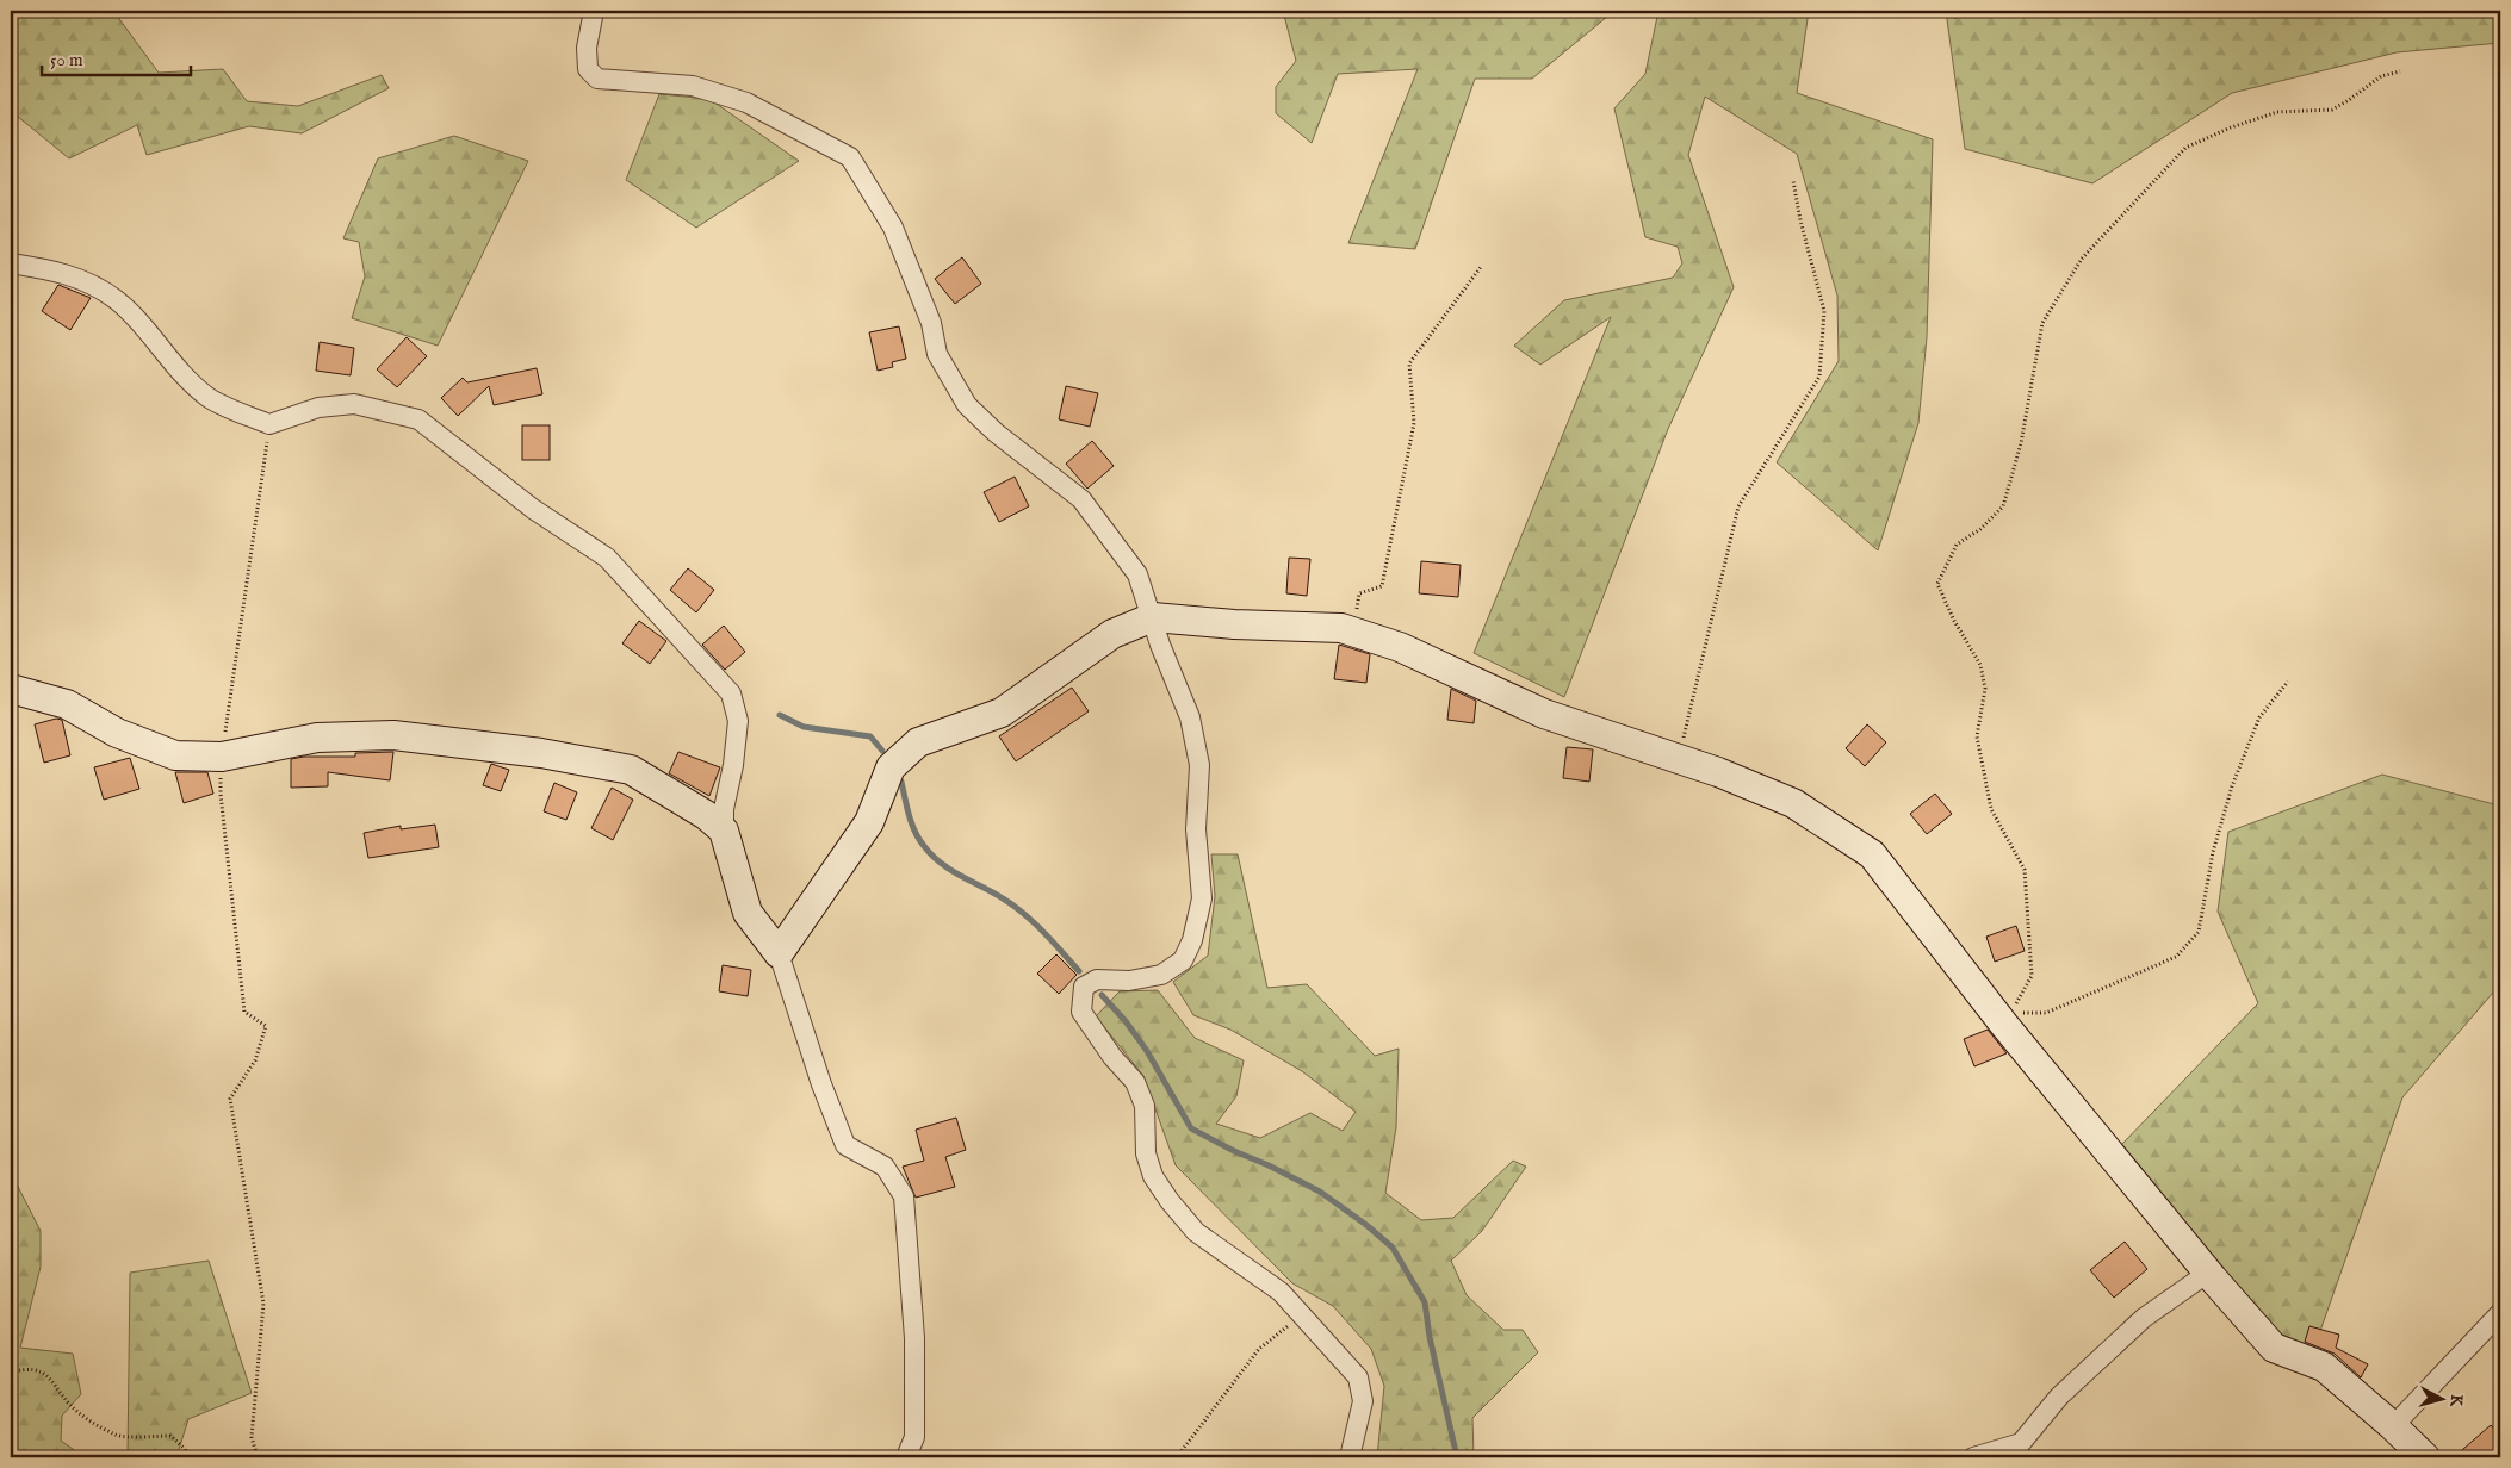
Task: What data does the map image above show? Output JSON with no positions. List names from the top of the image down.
{
  "scale_bar": "50 m",
  "north": "right"
}
